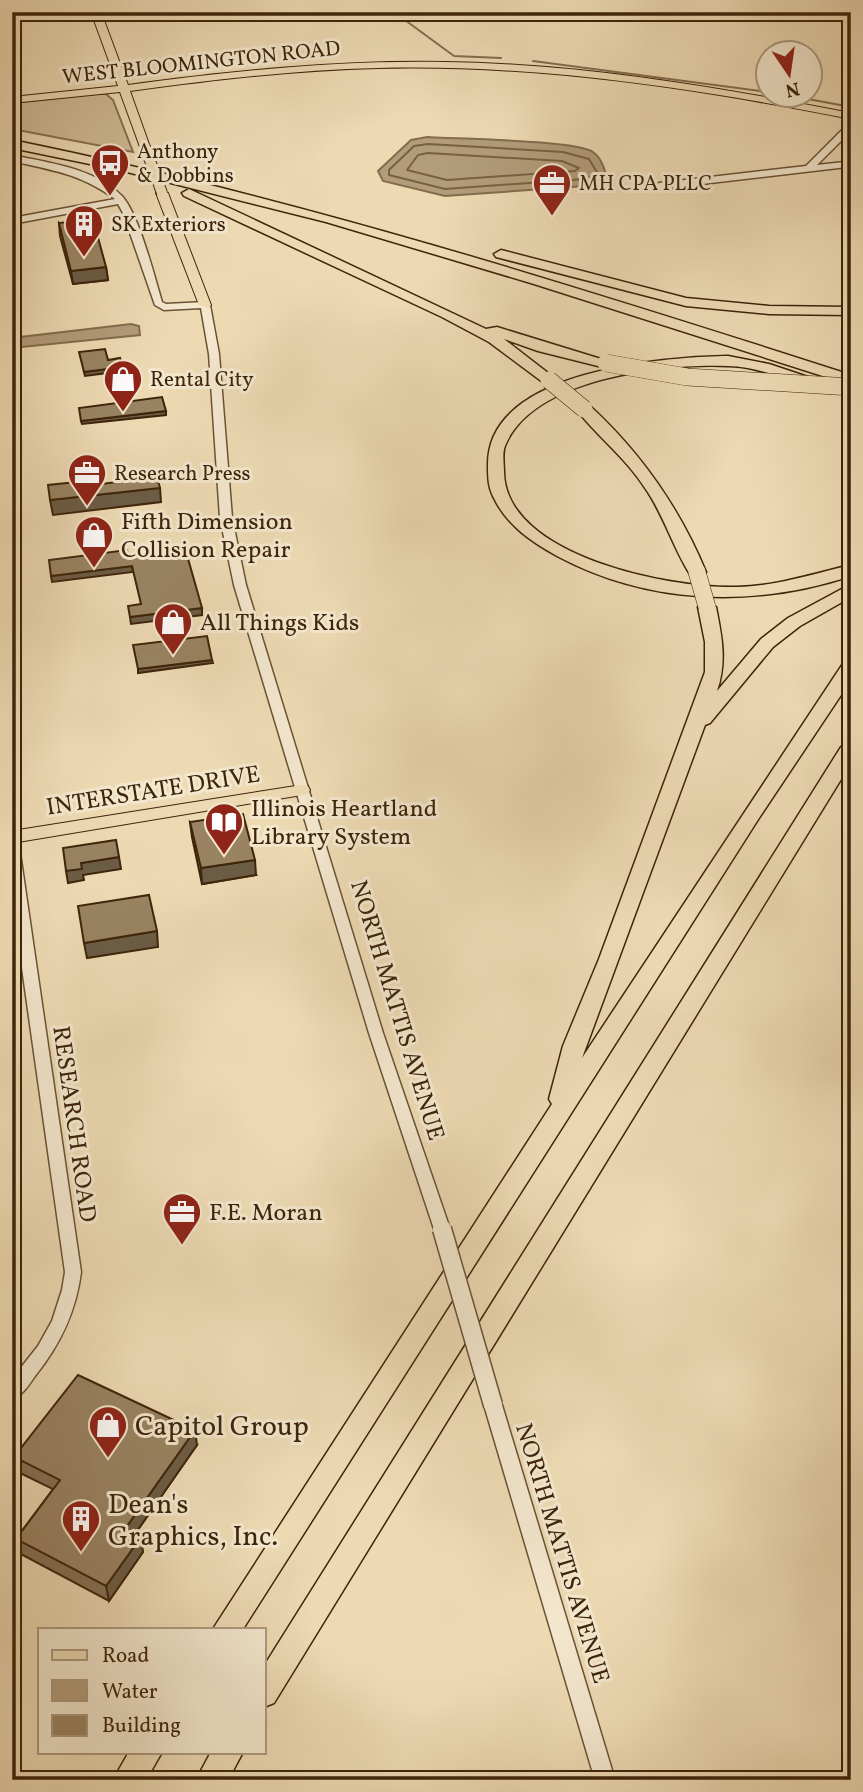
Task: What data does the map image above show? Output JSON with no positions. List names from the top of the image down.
{
  "streets": {
    "main road": ["WEST BLOOMINGTON ROAD", "INTERSTATE DRIVE", "NORTH MATTIS AVENUE"],
    "street": ["RESEARCH ROAD"]
  },
  "crossings": [
    ["WEST BLOOMINGTON ROAD", "NORTH MATTIS AVENUE"],
    ["INTERSTATE DRIVE", "NORTH MATTIS AVENUE"]
  ],
  "places": {
    "bus stop": ["Anthony & Dobbins"],
    "office": ["MH CPA PLLC", "Research Press", "F.E. Moran"],
    "building": ["SK Exteriors", "Dean's Graphics, Inc."],
    "shop": [
      "Rental City",
      "Fifth Dimension Collision Repair",
      "All Things Kids",
      "Capitol Group"
    ],
    "library": ["Illinois Heartland Library System"]
  },
  "legend": ["Road", "Water", "Building"],
  "north": "bottom"
}
